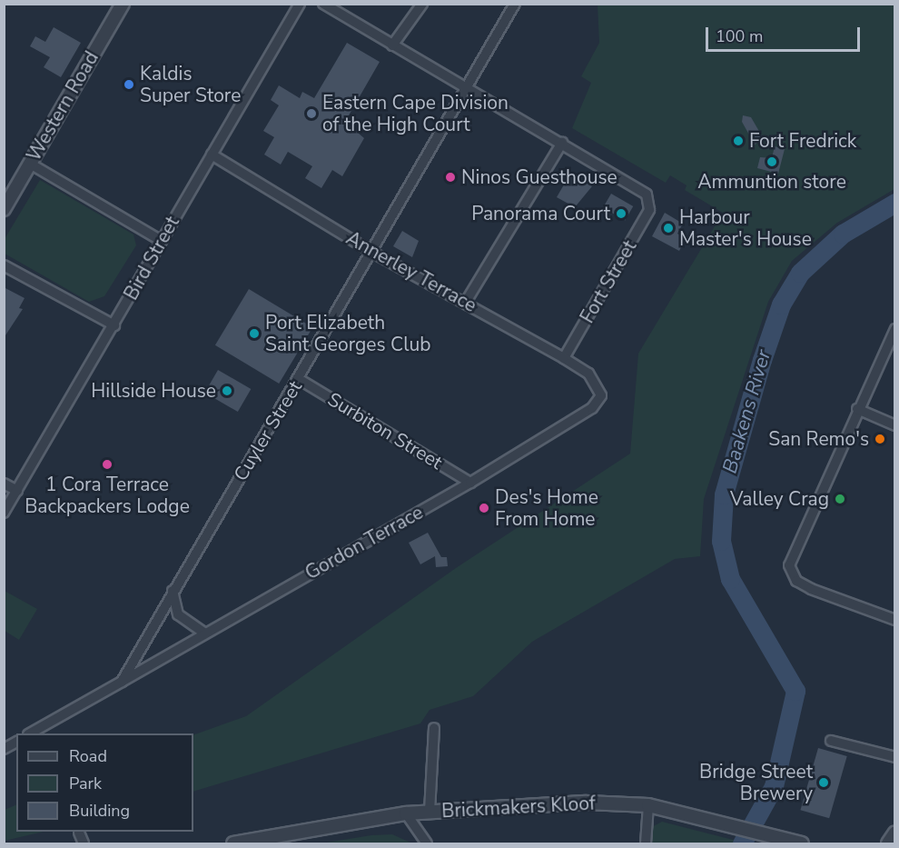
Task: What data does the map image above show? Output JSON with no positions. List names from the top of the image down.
{
  "streets": {
    "street": [
      "Western Road",
      "Bird Street",
      "Annerley Terrace",
      "Fort Street",
      "Cuyler Street",
      "Surbiton Street",
      "Gordon Terrace",
      "Brickmakers Kloof"
    ]
  },
  "crossings": [
    ["Bird Street", "Annerley Terrace"],
    ["Annerley Terrace", "Fort Street"],
    ["Annerley Terrace", "Cuyler Street"],
    ["Annerley Terrace", "Gordon Terrace"],
    ["Cuyler Street", "Surbiton Street"],
    ["Cuyler Street", "Gordon Terrace"],
    ["Surbiton Street", "Gordon Terrace"]
  ],
  "water": ["Baakens River"],
  "places": [
    "Kaldis Super Store",
    "Eastern Cape Division of the High Court",
    "Fort Fredrick",
    "Ammuntion store",
    "Ninos Guesthouse",
    "Panorama Court",
    "Harbour Master's House",
    "Port Elizabeth Saint Georges Club",
    "Hillside House",
    "San Remo's",
    "1 Cora Terrace Backpackers Lodge",
    "Valley Crag",
    "Des's Home From Home",
    "Bridge Street Brewery"
  ],
  "legend": ["Road", "Park", "Building"],
  "scale_bar": "100 m"
}
